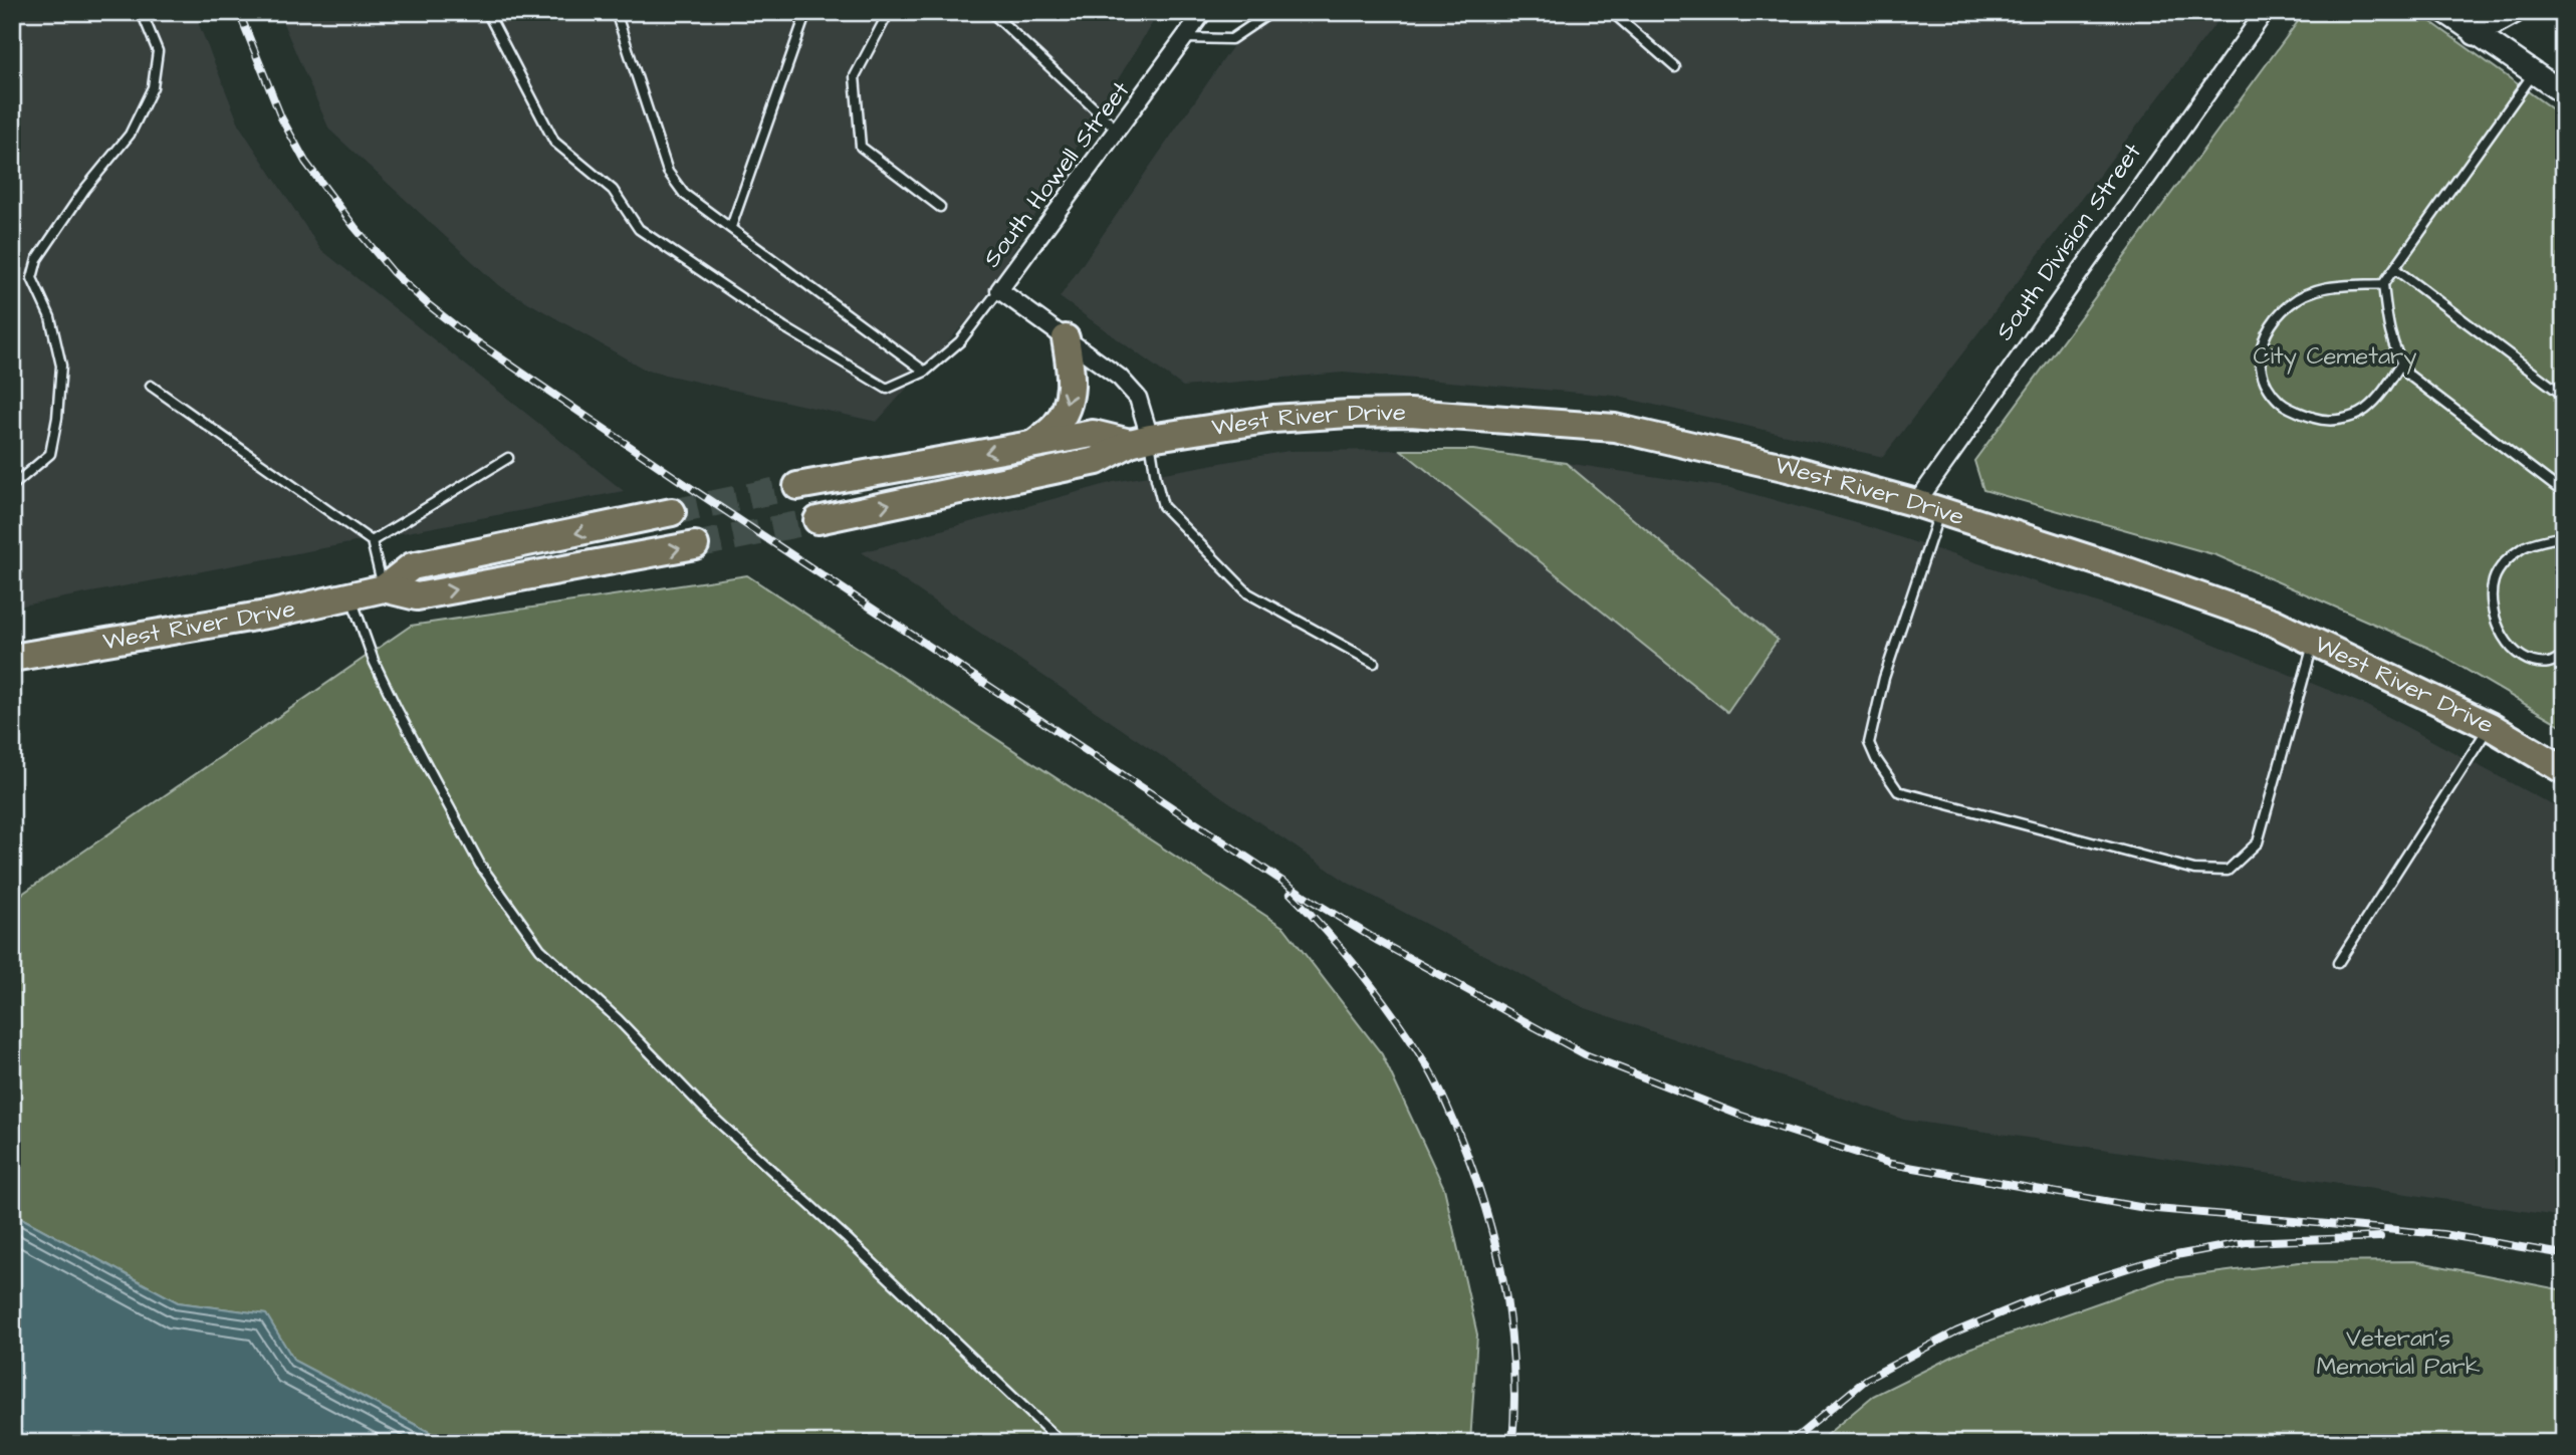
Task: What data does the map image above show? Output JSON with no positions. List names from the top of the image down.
{
  "streets": {
    "main road": ["West River Drive"],
    "street": ["South Howell Street", "South Division Street"]
  },
  "crossings": [
    ["South Howell Street", "West River Drive"],
    ["South Division Street", "West River Drive"]
  ],
  "parks": ["City Cemetary", "Veteran's Memorial Park"]
}
